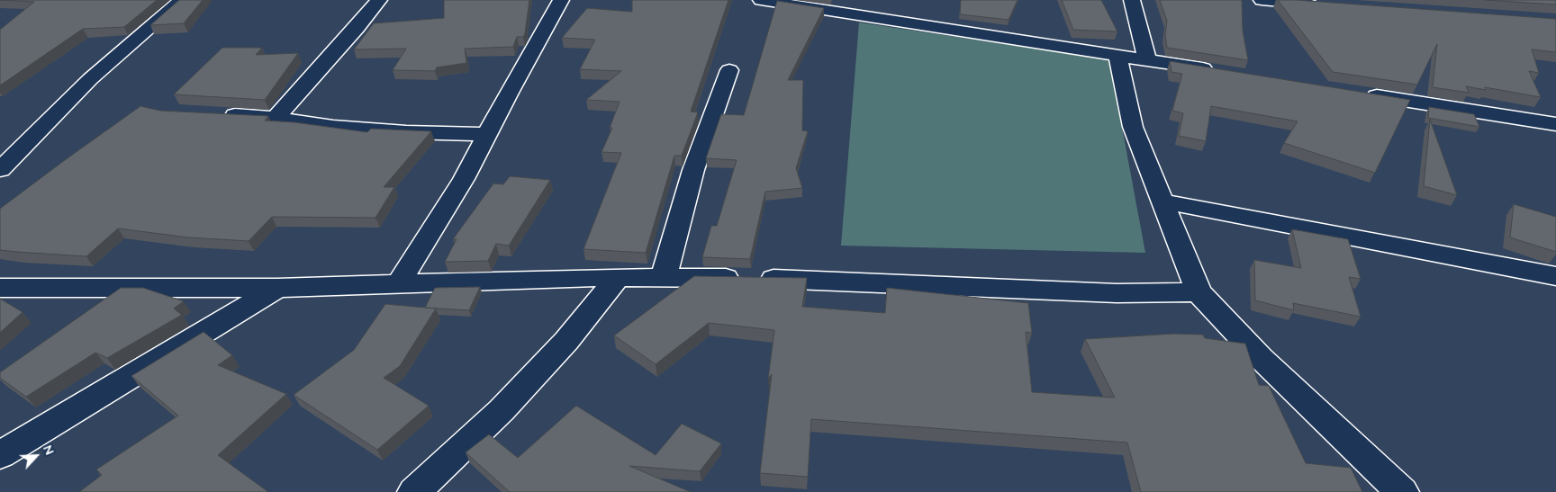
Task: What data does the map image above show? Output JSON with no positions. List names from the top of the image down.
{
  "north": "top right"
}
